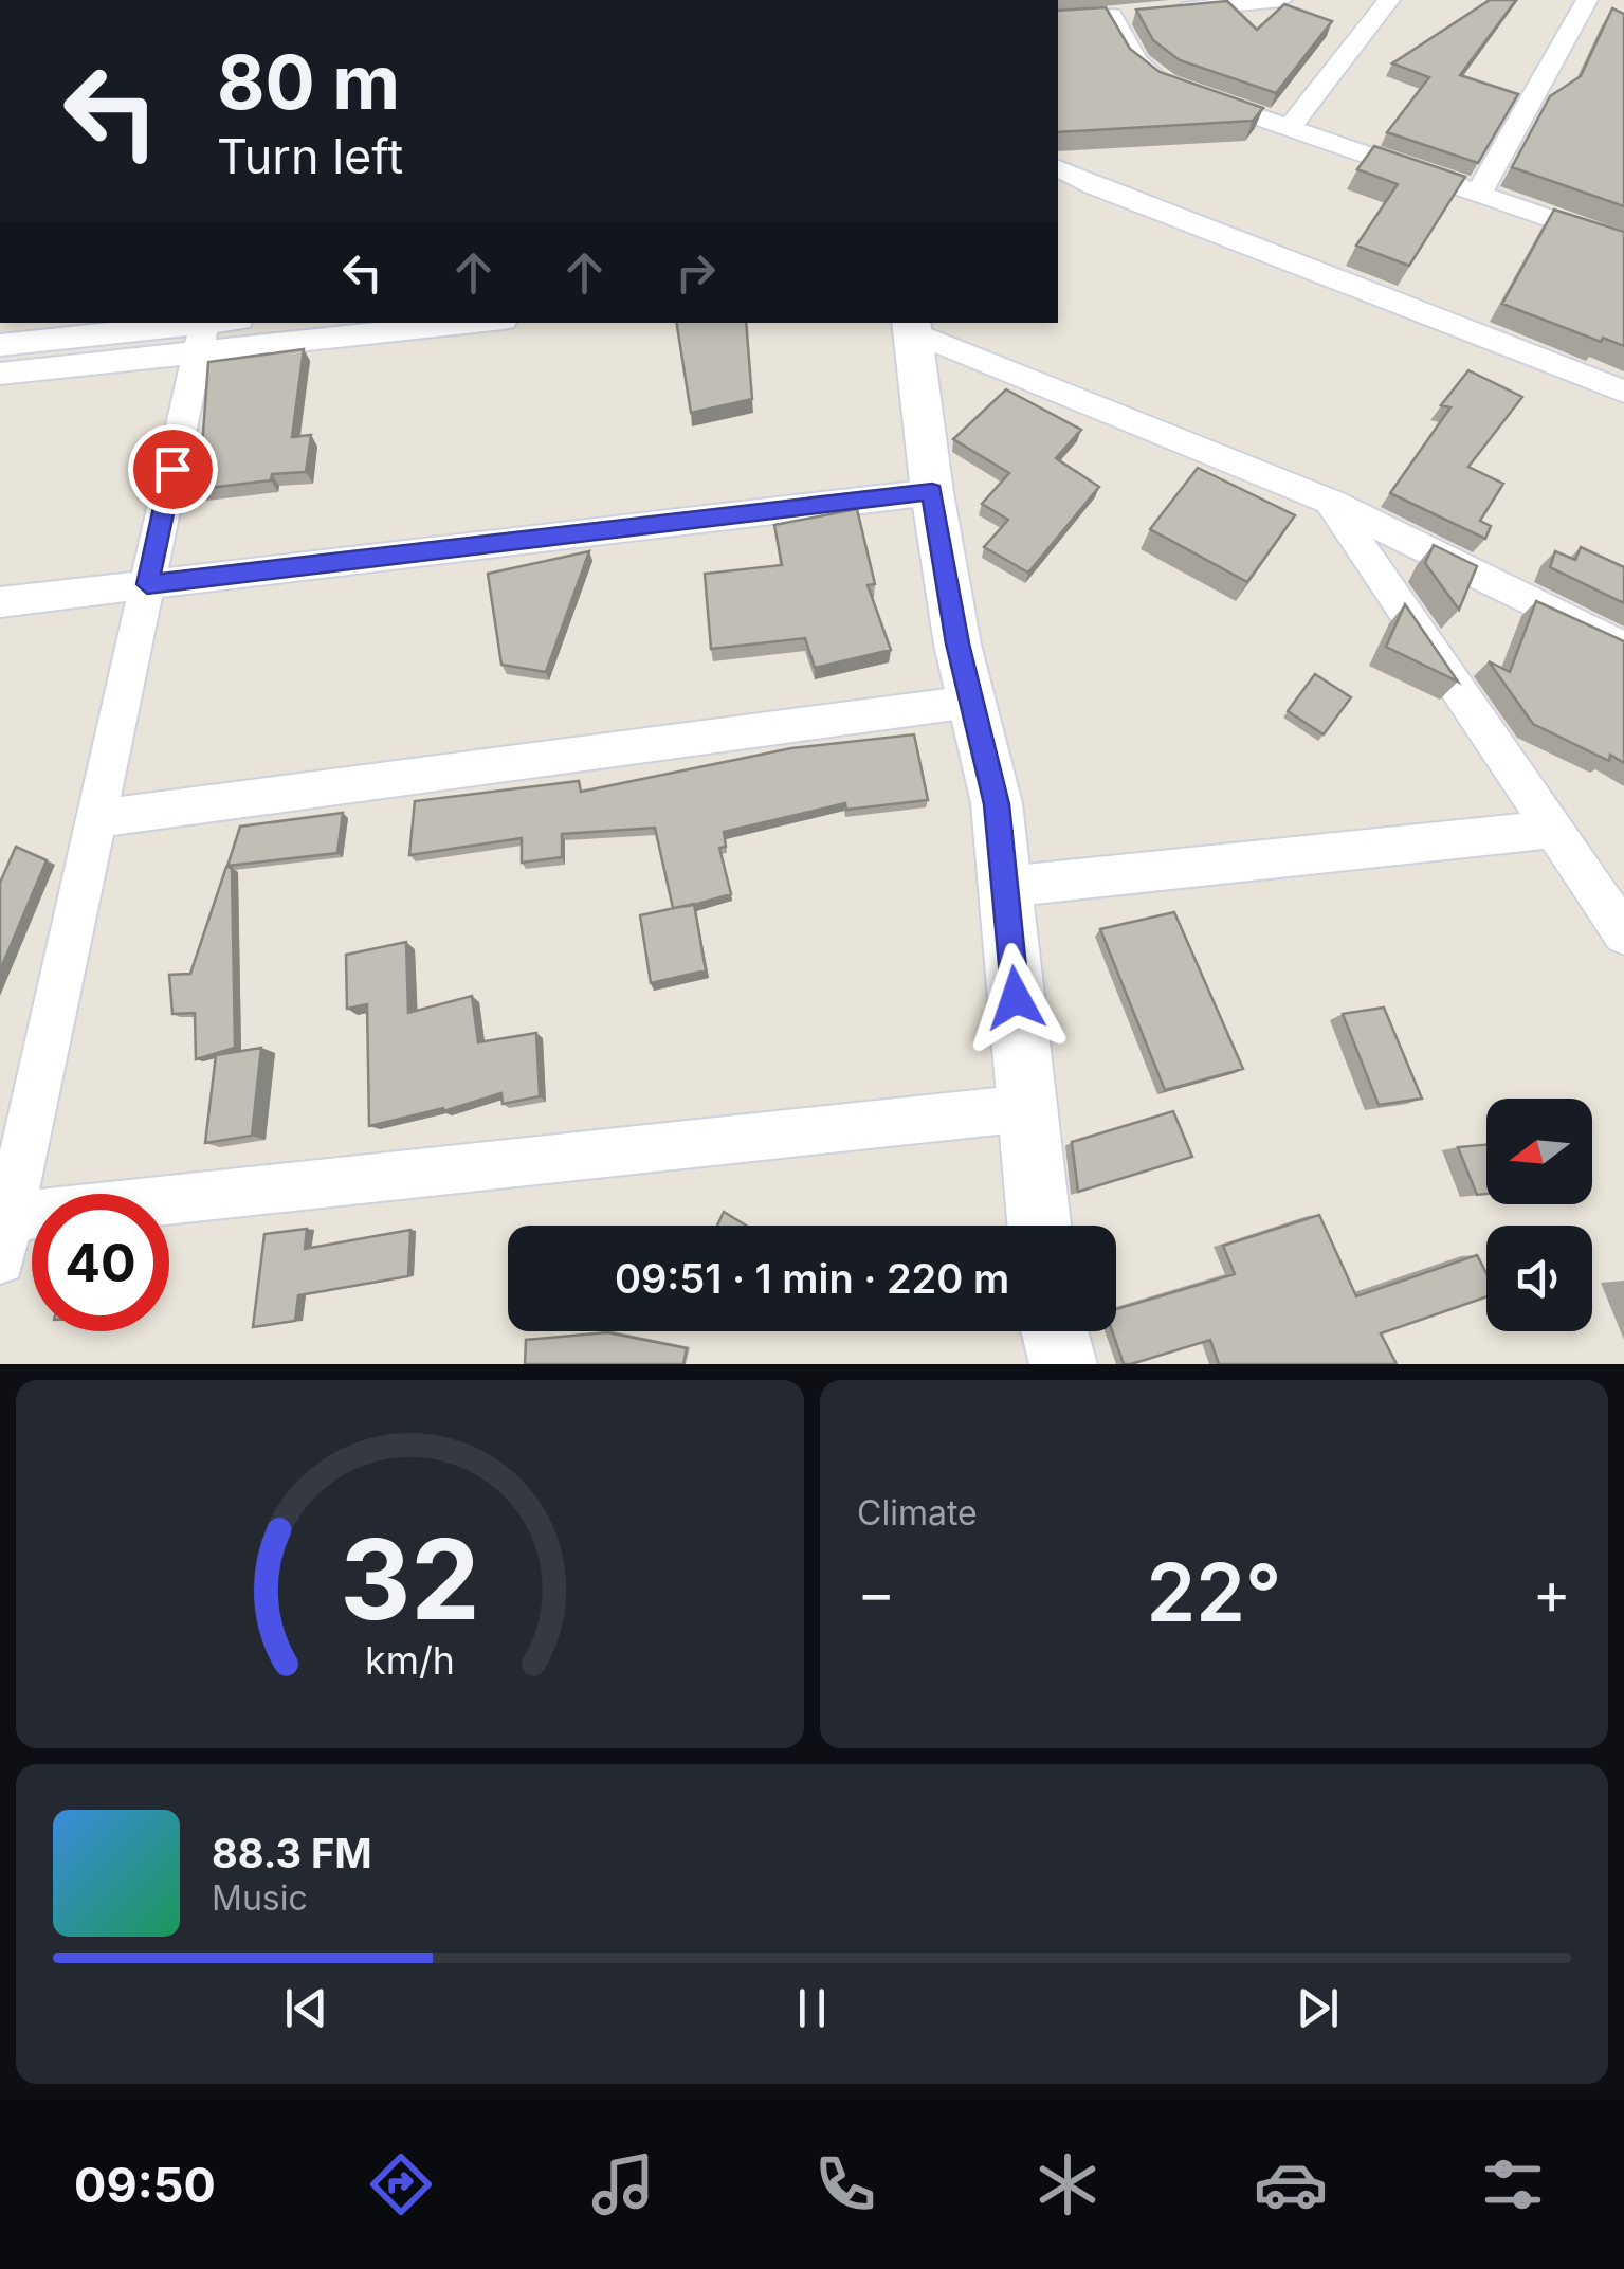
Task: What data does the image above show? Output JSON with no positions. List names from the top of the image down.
{
  "north": "left",
  "page": {
    "turn": ["80 m", "Turn left"],
    "limit": "40",
    "trip": "09:51 · 1 min · 220 m",
    "tile": "Climate",
    "heat": ["−", "22°", "+"],
    "song": ["88.3 FM", "Music"],
    "tabs": "09:50",
    "gauge": ["32", "km/h"]
  }
}
